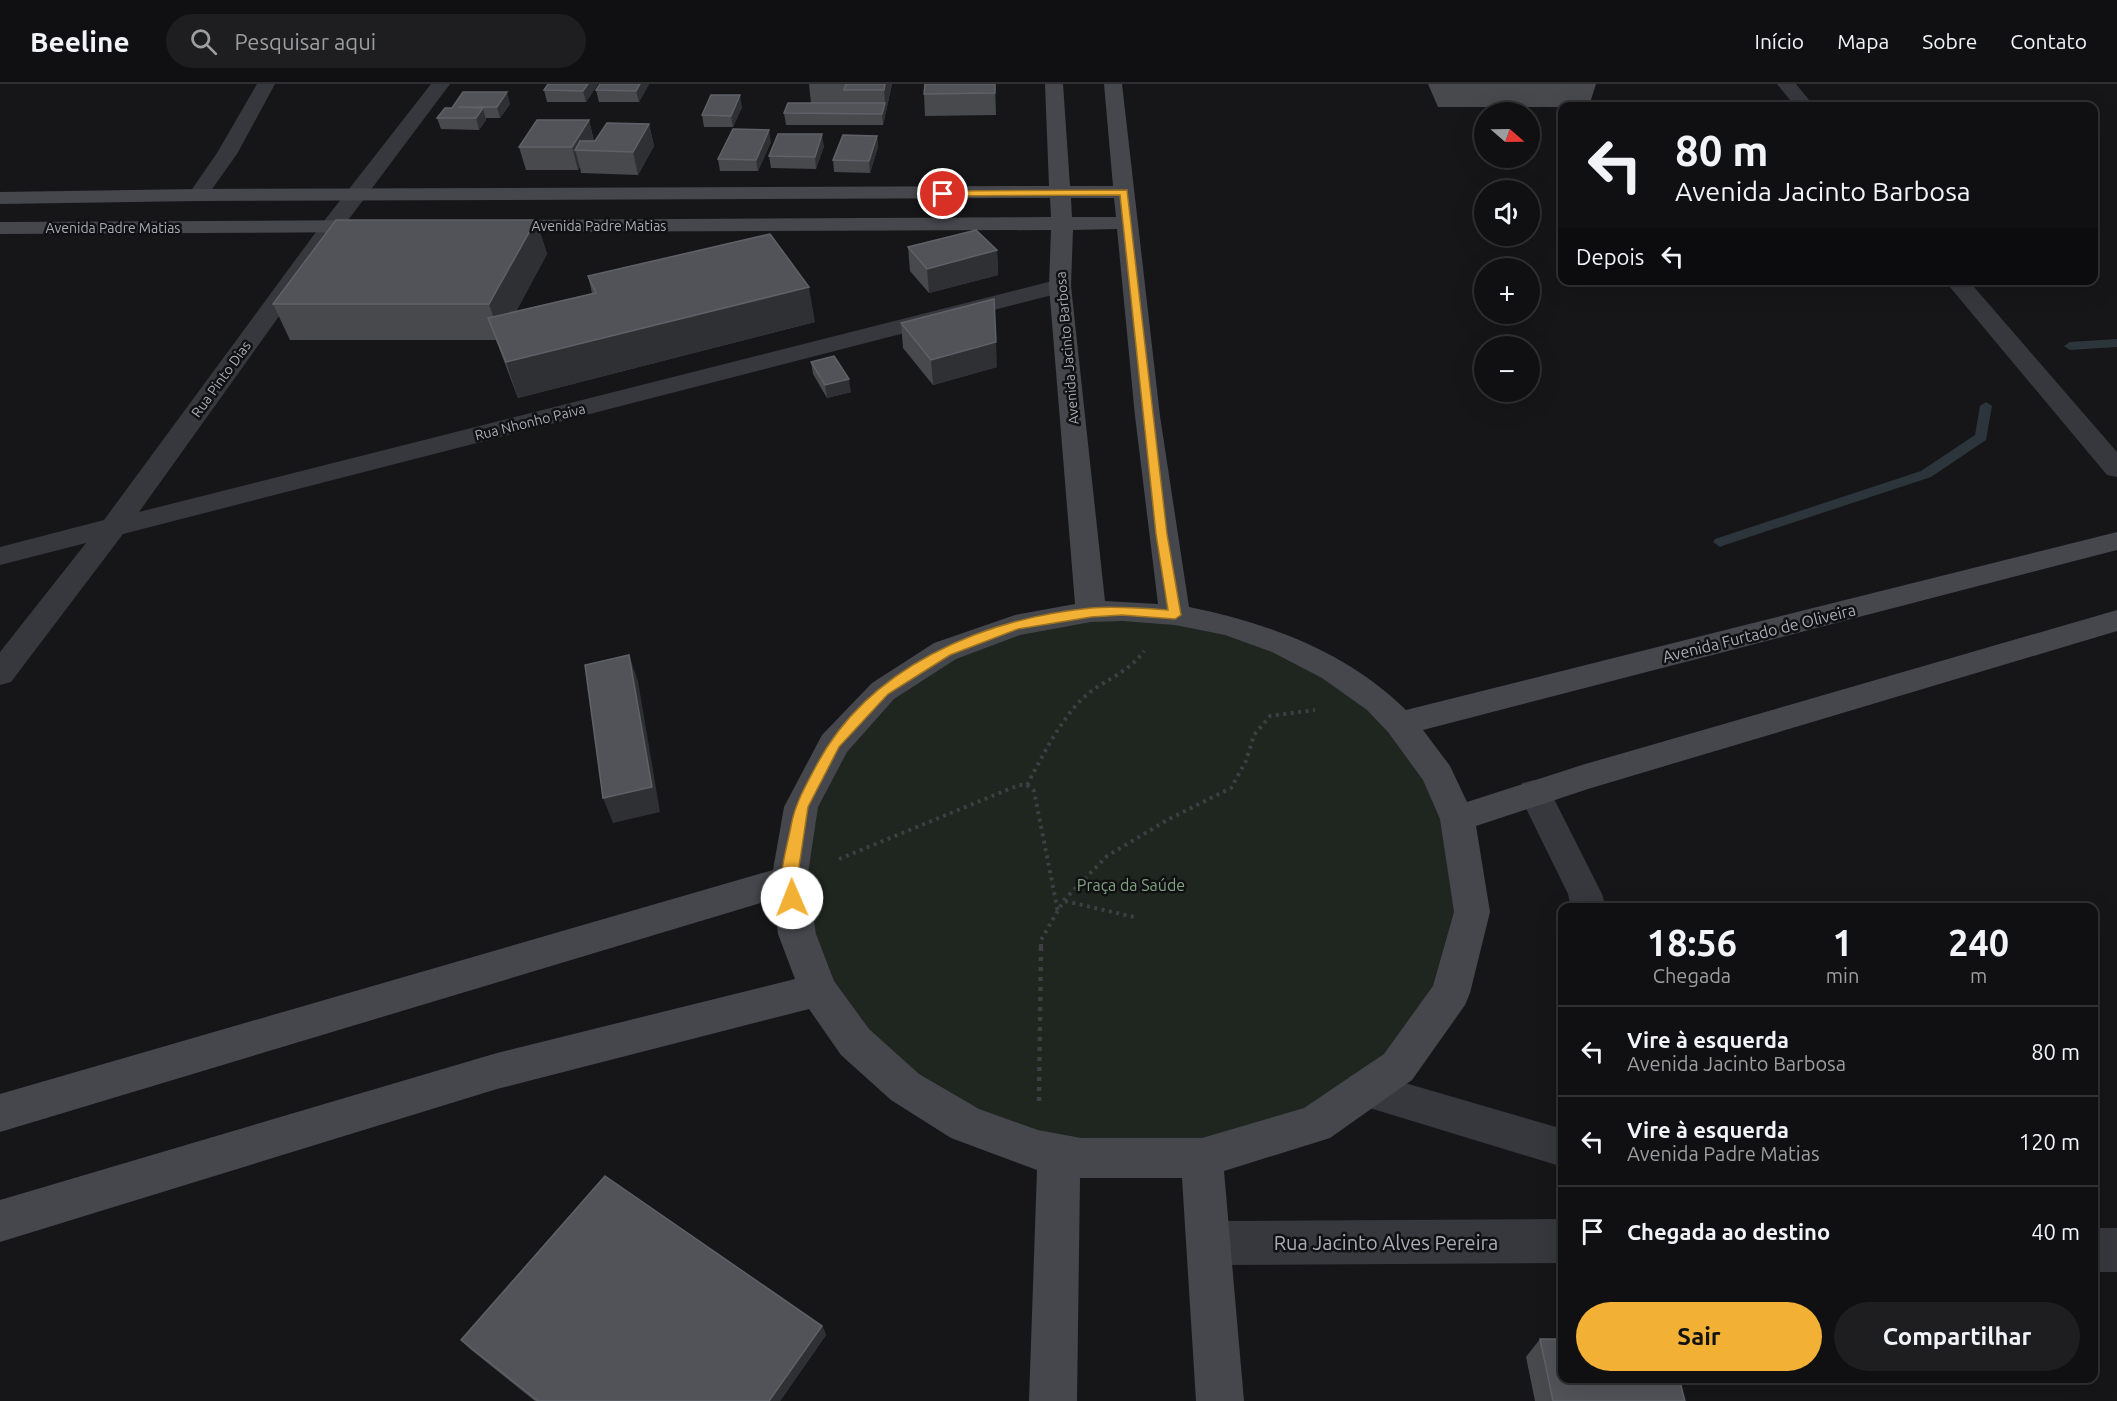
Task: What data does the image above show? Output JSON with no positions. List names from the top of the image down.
{
  "streets": {
    "main road": ["Avenida Padre Matias", "Avenida Jacinto Barbosa", "Avenida Furtado de Oliveira"],
    "street": ["Rua Pinto Dias", "Rua Nhonho Paiva", "Rua Jacinto Alves Pereira"]
  },
  "crossings": [
    ["Avenida Padre Matias", "Avenida Jacinto Barbosa"],
    ["Avenida Padre Matias", "Rua Pinto Dias"],
    ["Avenida Jacinto Barbosa", "Rua Nhonho Paiva"],
    ["Rua Pinto Dias", "Rua Nhonho Paiva"]
  ],
  "parks": ["Praça da Saúde"],
  "north": "right",
  "page": {
    "header": "Beeline",
    "search": "Pesquisar aqui",
    "nav": [
      "Início",
      "Mapa",
      "Sobre",
      "Contato"
    ],
    "map_buttons": ["+", "−"],
    "turn": ["80 m", "Avenida Jacinto Barbosa"],
    "then": "Depois",
    "eta": [
      "18:56",
      "Chegada",
      "1",
      "min",
      "240",
      "m"
    ],
    "list": [
      {
        "name": "Vire à esquerda",
        "note": "Avenida Jacinto Barbosa",
        "value": "80 m"
      },
      {
        "name": "Vire à esquerda",
        "note": "Avenida Padre Matias",
        "value": "120 m"
      },
      {
        "name": "Chegada ao destino",
        "value": "40 m"
      }
    ],
    "buttons": ["Sair", "Compartilhar"]
  }
}
